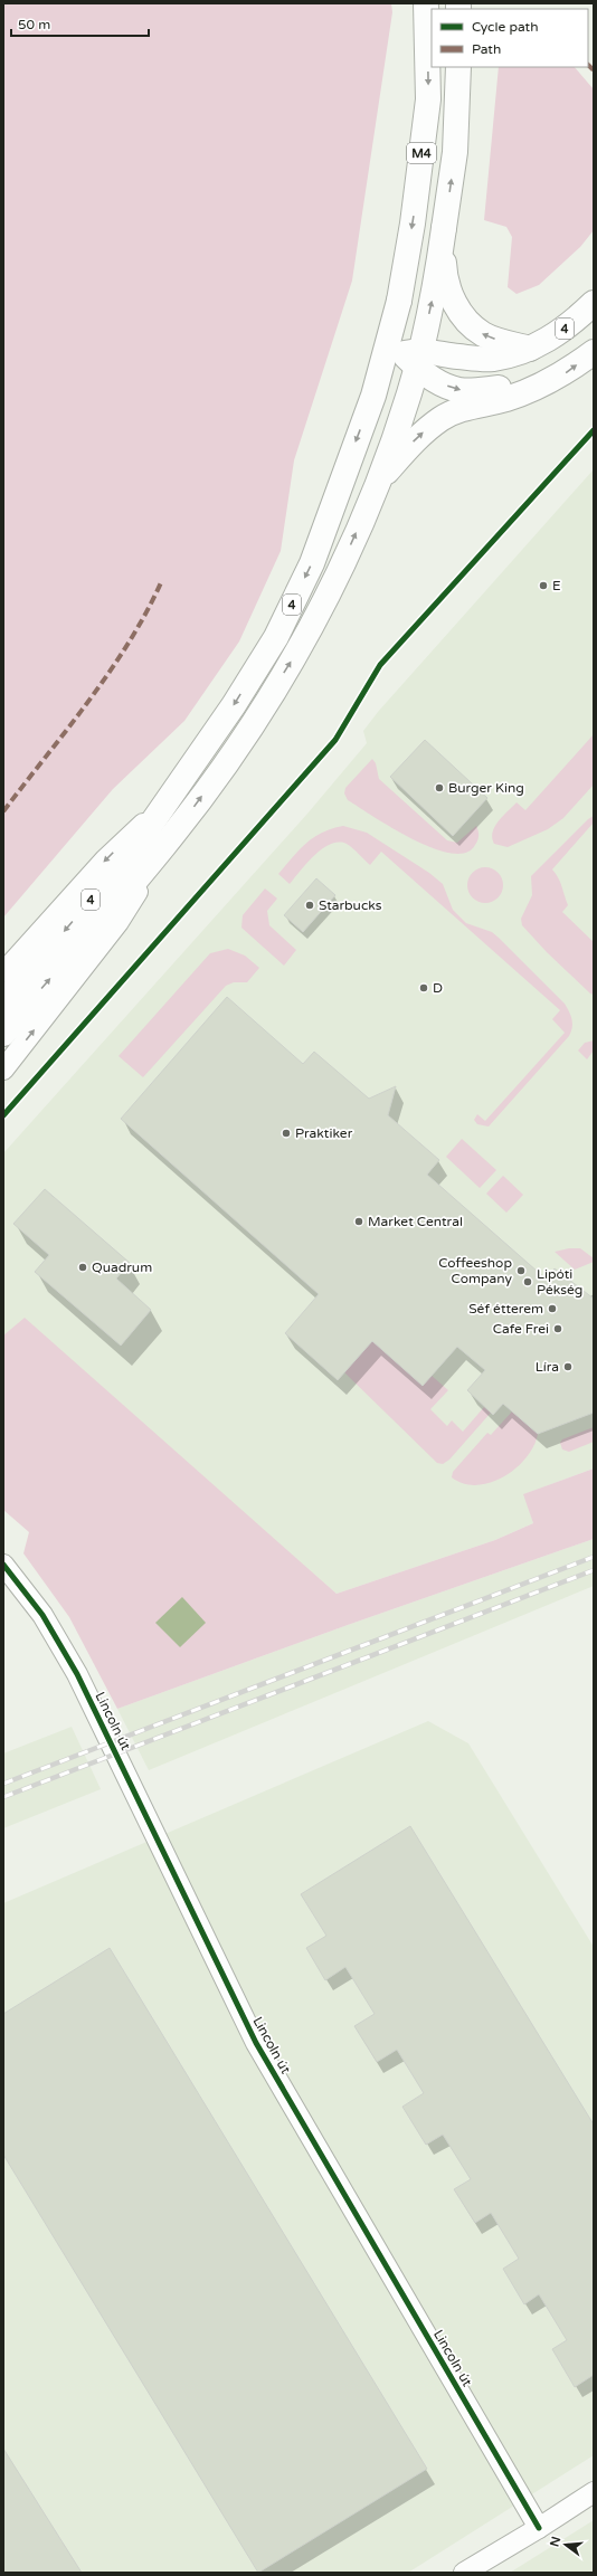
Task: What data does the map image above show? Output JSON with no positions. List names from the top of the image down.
{
  "streets": {
    "main road": ["M4", "4"],
    "street": ["Lincoln út"]
  },
  "places": [
    "E",
    "Burger King",
    "Starbucks",
    "D",
    "Praktiker",
    "Market Central",
    "Quadrum",
    "Coffeeshop Company",
    "Lipóti Pékség",
    "Séf étterem",
    "Cafe Frei",
    "Líra"
  ],
  "legend": ["Cycle path", "Path"],
  "scale_bar": "50 m",
  "north": "left"
}
